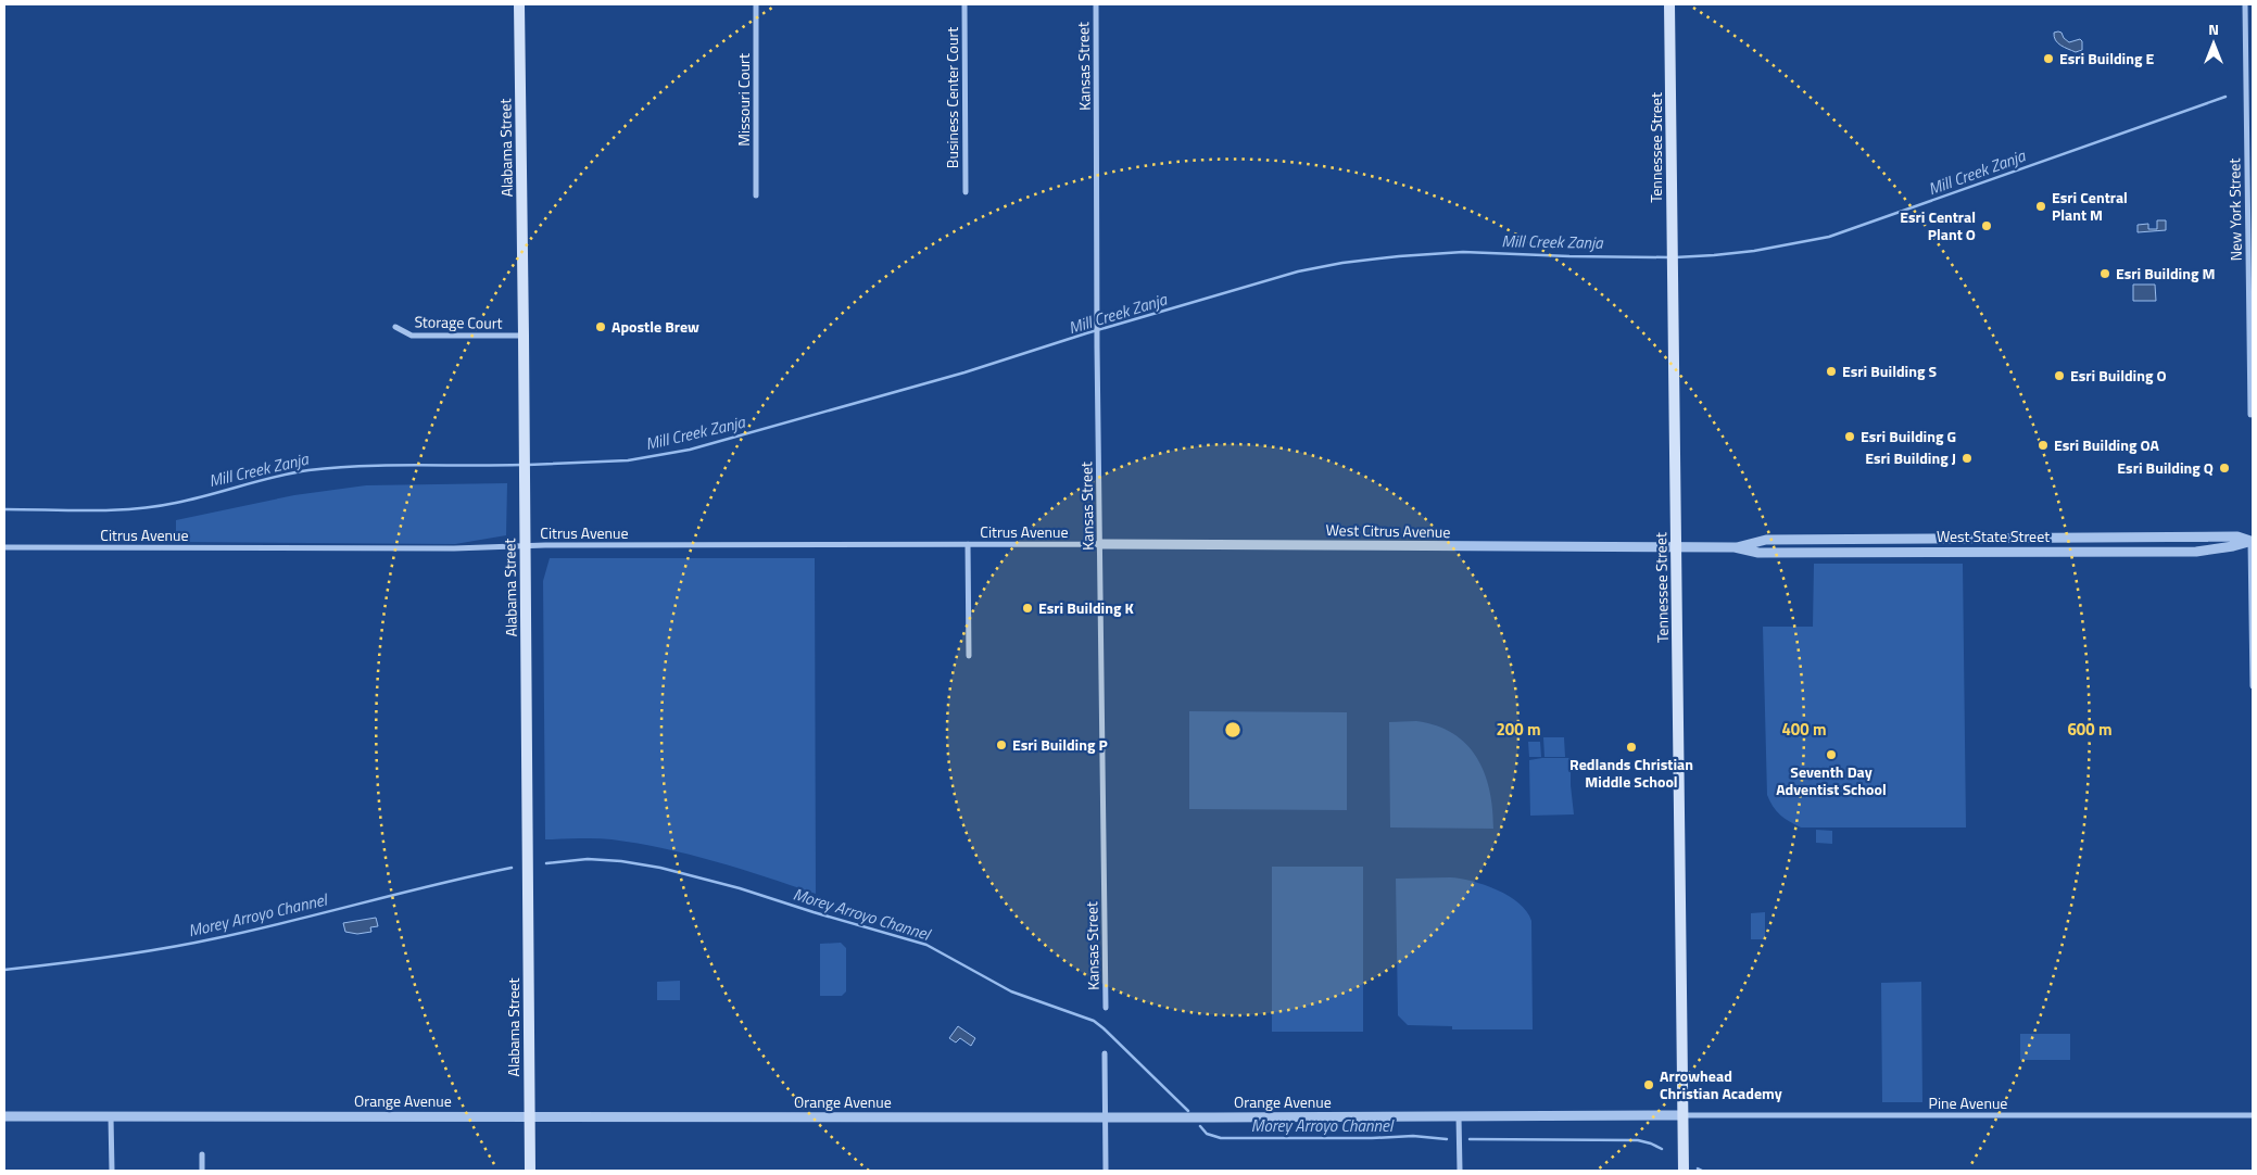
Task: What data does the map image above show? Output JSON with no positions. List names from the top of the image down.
{
  "streets": {
    "main road": ["Alabama Street", "Tennessee Street"],
    "street": [
      "Kansas Street",
      "Business Center Court",
      "Missouri Court",
      "New York Street",
      "Storage Court",
      "West Citrus Avenue",
      "Citrus Avenue",
      "West State Street",
      "Orange Avenue",
      "Pine Avenue"
    ]
  },
  "crossings": [
    ["Kansas Street", "West Citrus Avenue"],
    ["Kansas Street", "Citrus Avenue"],
    ["Alabama Street", "Storage Court"],
    ["Alabama Street", "Citrus Avenue"],
    ["Alabama Street", "Orange Avenue"],
    ["Tennessee Street", "West Citrus Avenue"],
    ["Tennessee Street", "West State Street"],
    ["Tennessee Street", "Orange Avenue"],
    ["Tennessee Street", "Pine Avenue"],
    ["West Citrus Avenue", "Citrus Avenue"],
    ["West Citrus Avenue", "West State Street"],
    ["Orange Avenue", "Pine Avenue"]
  ],
  "water": ["Mill Creek Zanja", "Morey Arroyo Channel"],
  "places": [
    "Esri Building E",
    "Esri Central Plant M",
    "Esri Central Plant O",
    "Esri Building M",
    "Apostle Brew",
    "Esri Building S",
    "Esri Building O",
    "Esri Building G",
    "Esri Building OA",
    "Esri Building J",
    "Esri Building Q",
    "Esri Building K",
    "Esri Building P",
    "Redlands Christian Middle School",
    "Seventh Day Adventist School",
    "Arrowhead Christian Academy"
  ],
  "north": "top",
  "rings": ["200 m", "400 m", "600 m"]
}
